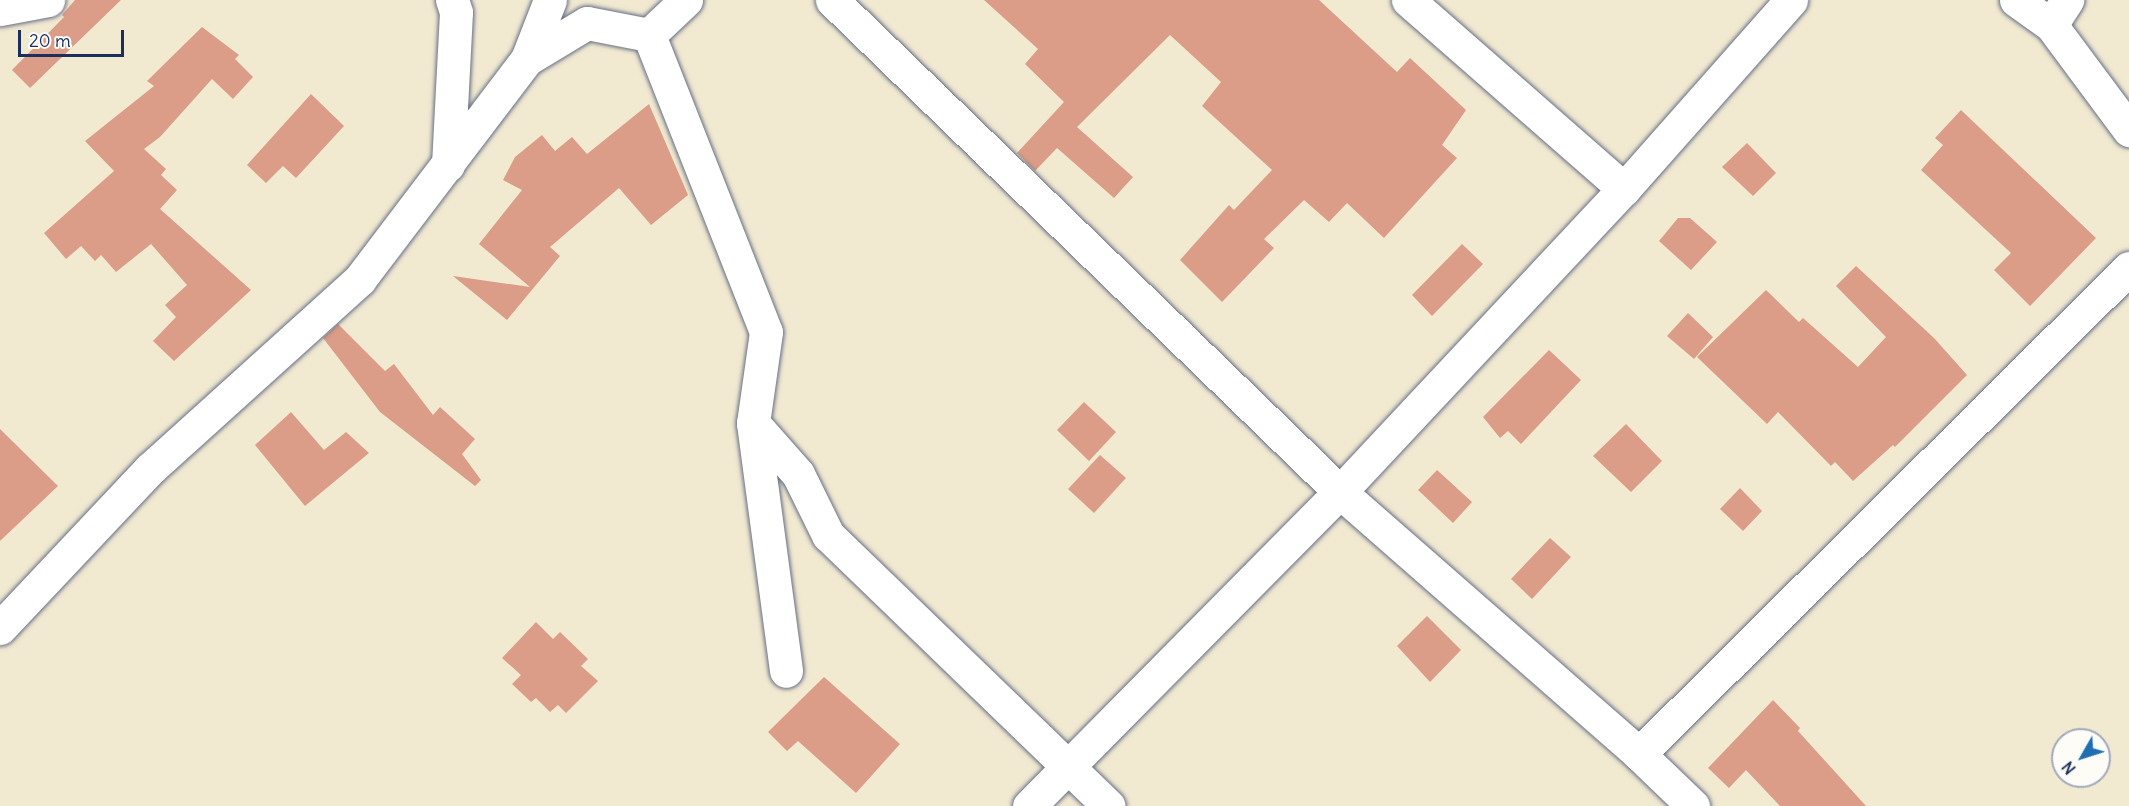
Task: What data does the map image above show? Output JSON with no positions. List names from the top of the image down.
{
  "scale_bar": "20 m",
  "north": "bottom left"
}
